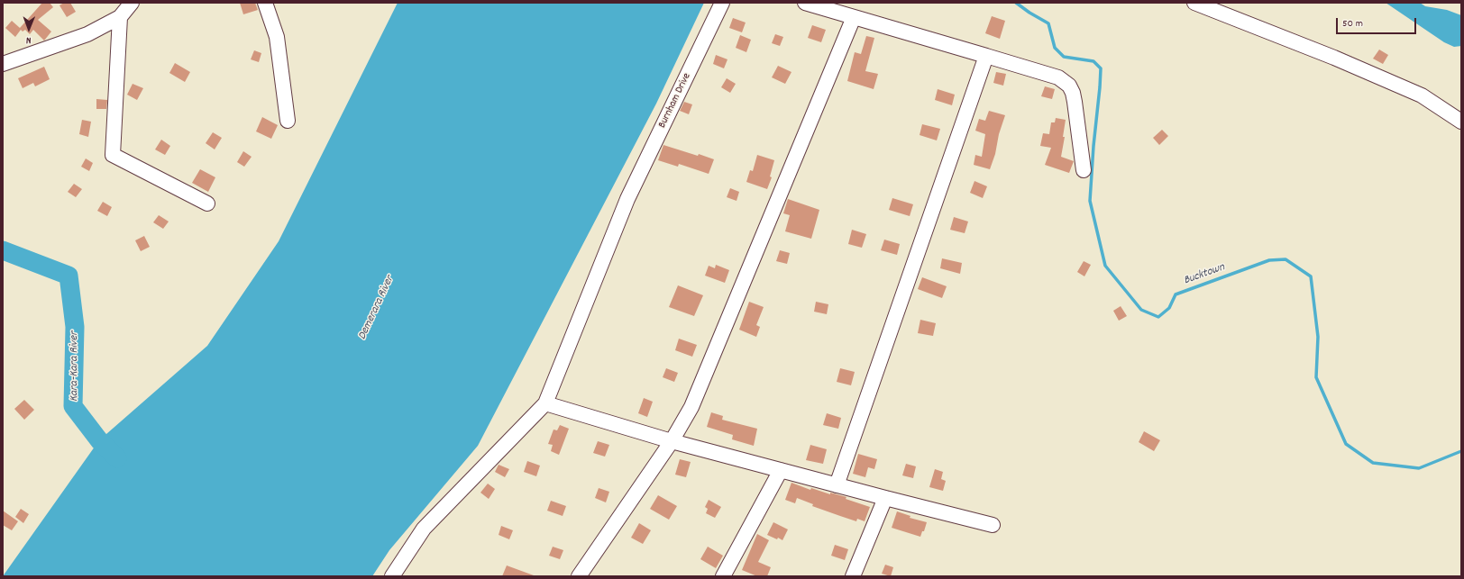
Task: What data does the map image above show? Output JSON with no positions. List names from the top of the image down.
{
  "streets": {
    "street": ["Burnham Drive"]
  },
  "water": ["Bucktown", "Demerara River", "Kara-Kara River"],
  "scale_bar": "50 m",
  "north": "bottom"
}
